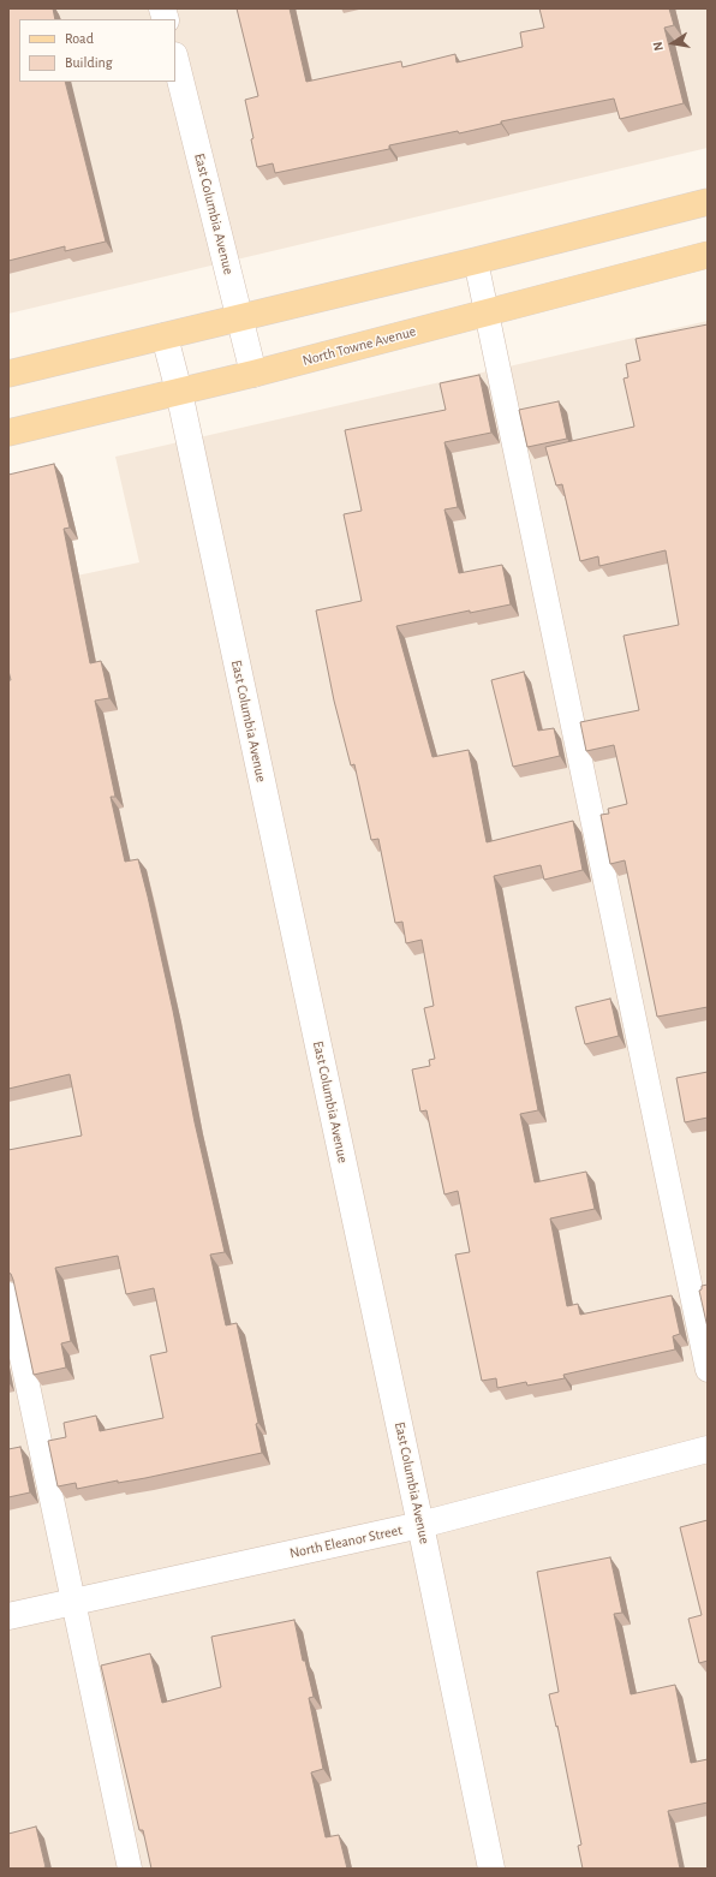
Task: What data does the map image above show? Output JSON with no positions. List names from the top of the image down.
{
  "streets": {
    "main road": ["North Towne Avenue"],
    "street": ["East Columbia Avenue", "North Eleanor Street"]
  },
  "crossings": [
    ["East Columbia Avenue", "North Towne Avenue"],
    ["East Columbia Avenue", "North Eleanor Street"]
  ],
  "legend": ["Road", "Building"],
  "north": "left"
}
